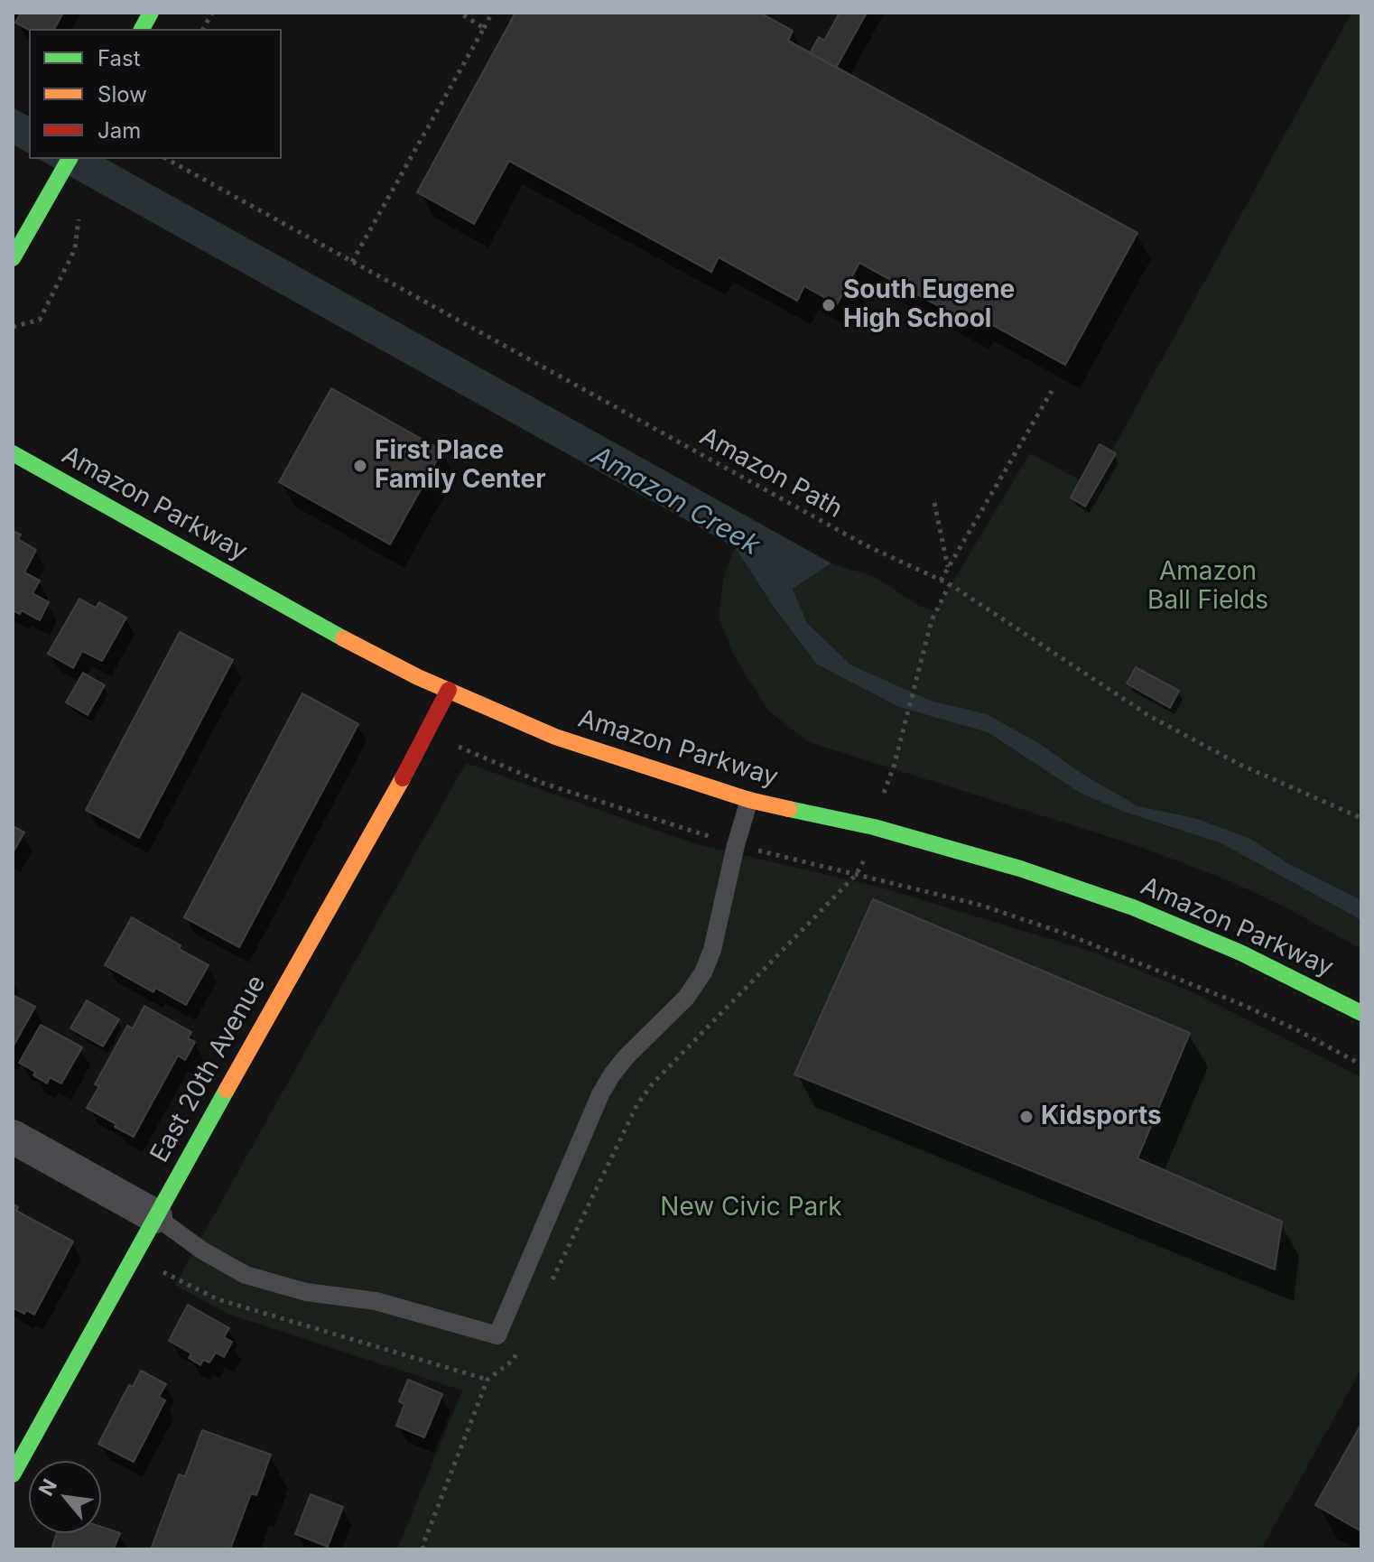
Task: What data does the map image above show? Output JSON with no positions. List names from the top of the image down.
{
  "streets": {
    "main road": ["Amazon Parkway", "East 20th Avenue"],
    "path": ["Amazon Path"]
  },
  "crossings": [
    ["Amazon Parkway", "East 20th Avenue"]
  ],
  "water": ["Amazon Creek"],
  "parks": ["Amazon Ball Fields", "New Civic Park"],
  "places": ["South Eugene High School", "First Place Family Center", "Kidsports"],
  "legend": ["Fast", "Slow", "Jam"],
  "north": "top left"
}
